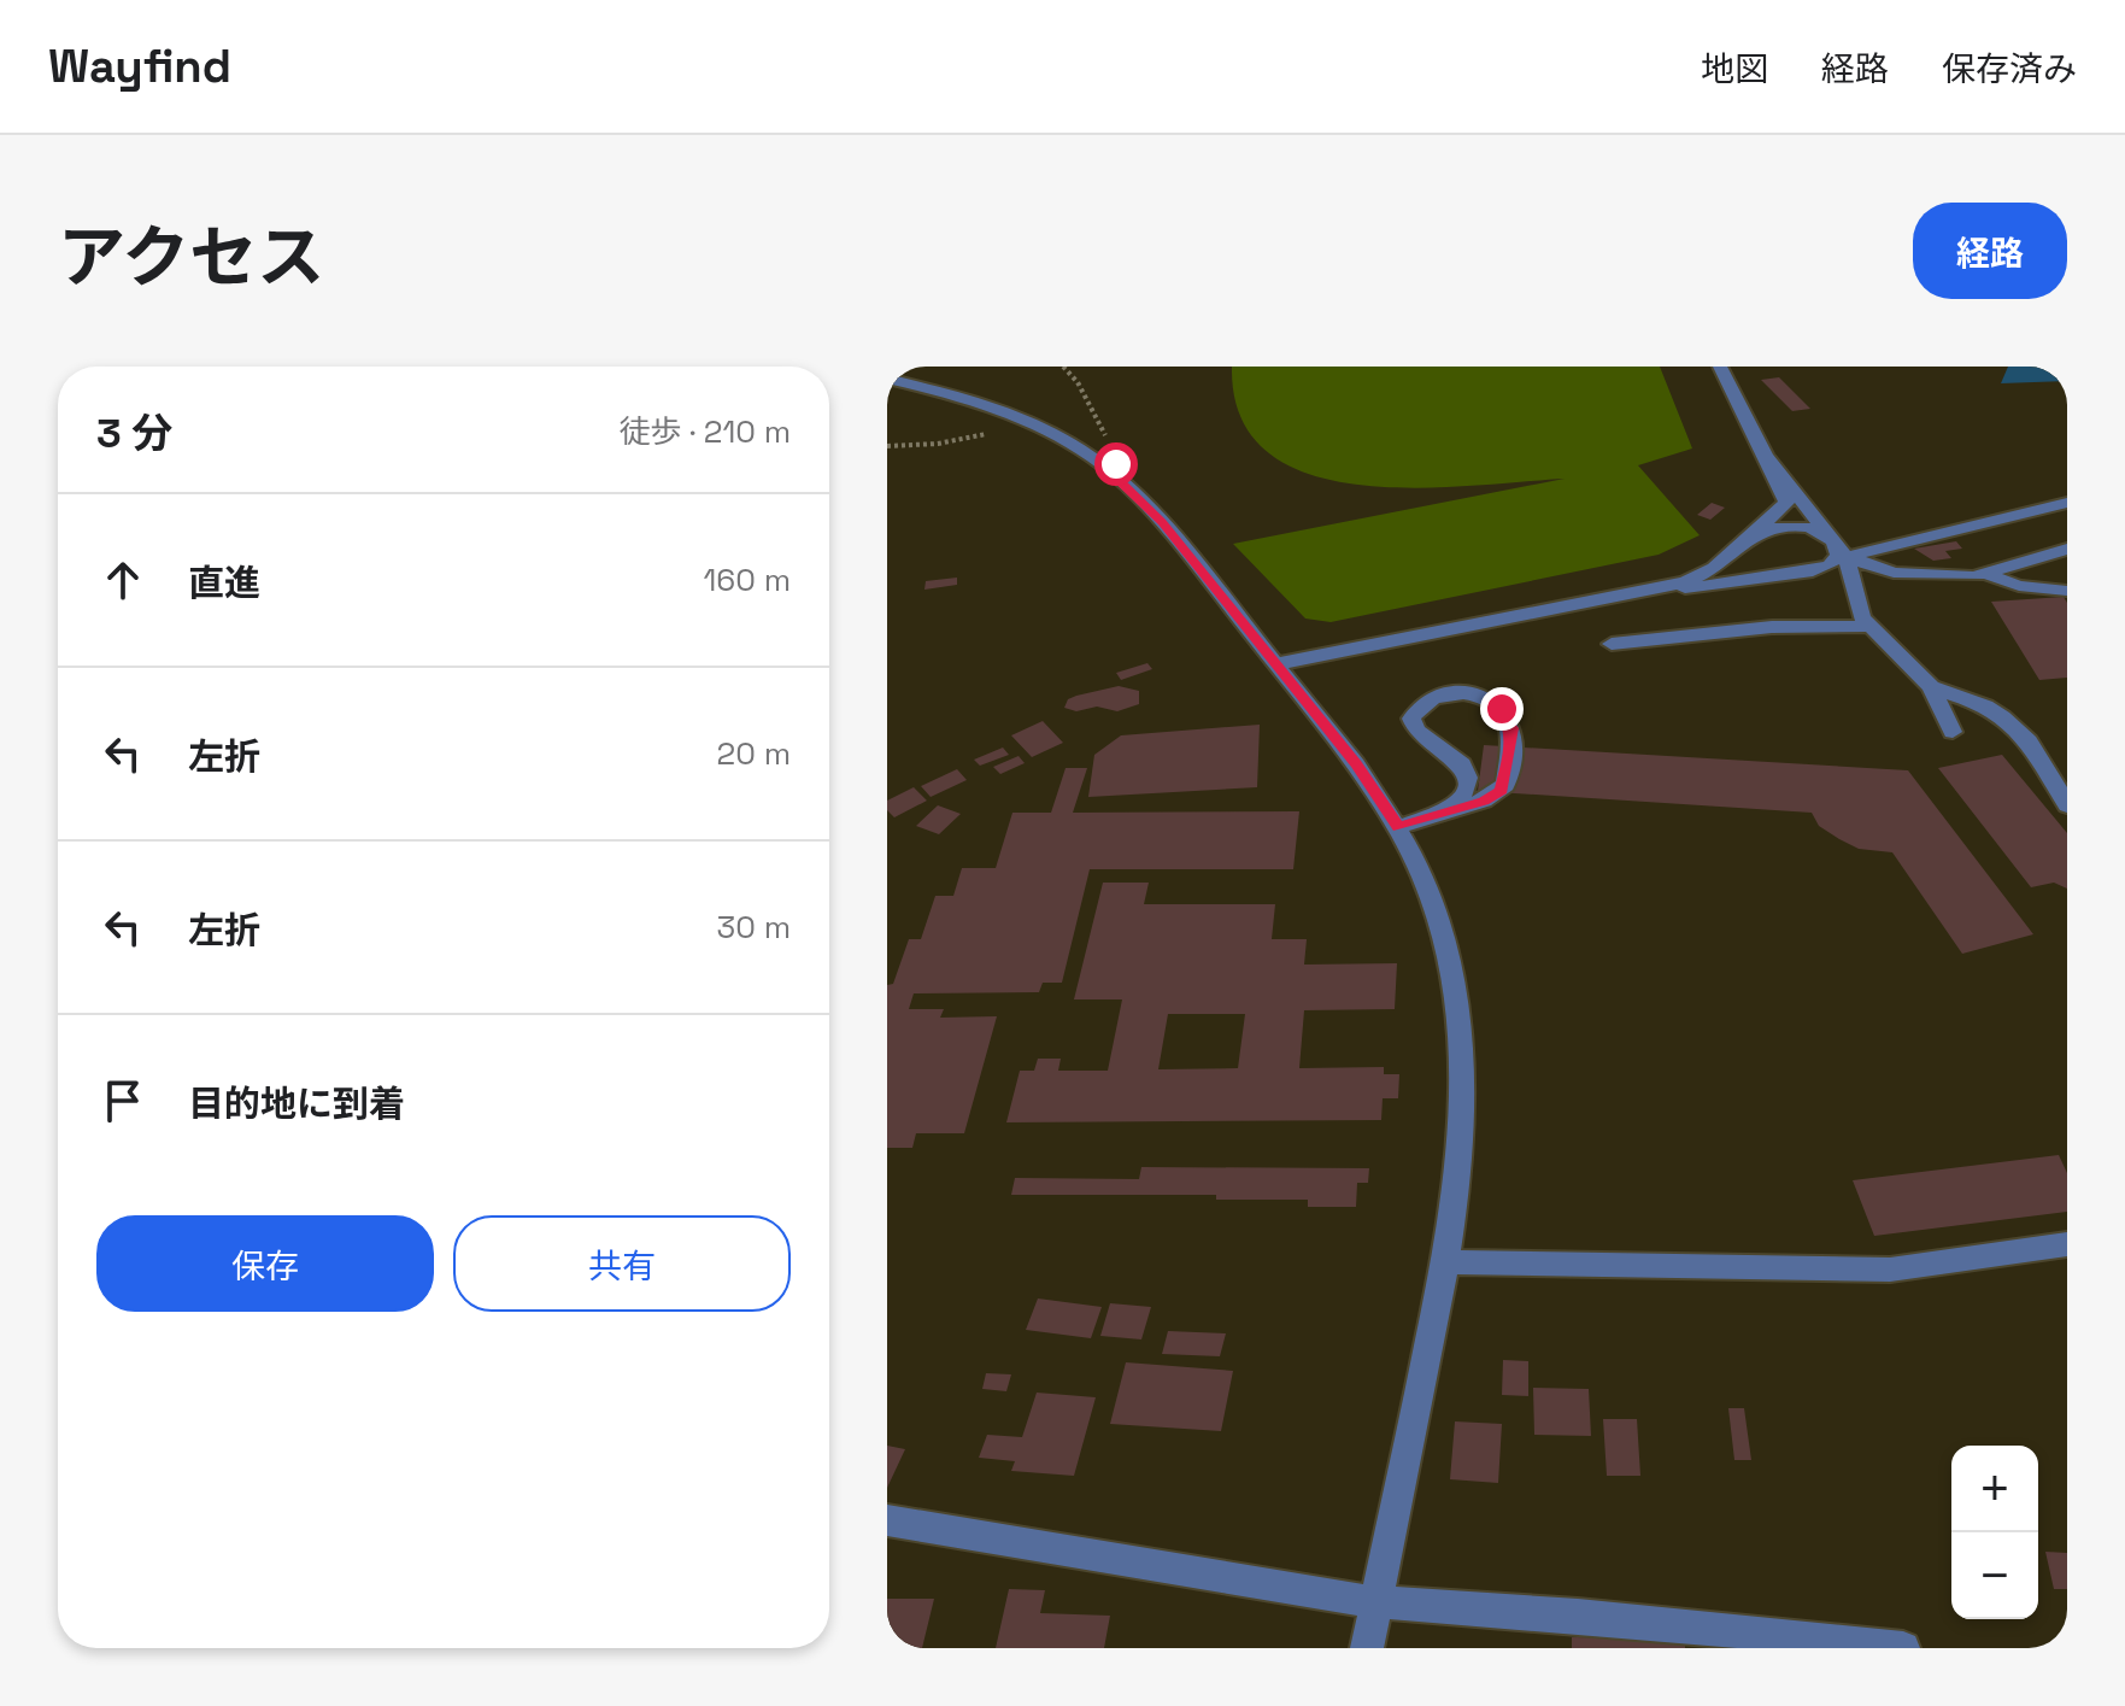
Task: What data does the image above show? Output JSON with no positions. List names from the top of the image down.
{
  "page": {
    "header": "Wayfind",
    "nav": ["地図", "経路", "保存済み"],
    "title": "アクセス",
    "buttons": [
      "経路",
      ["保存", "共有"]
    ],
    "heading": ["3 分", "徒歩 · 210 m"],
    "list": [
      ["直進", "160 m"],
      ["左折", "20 m"],
      ["左折", "30 m"],
      "目的地に到着"
    ],
    "map_buttons": ["+", "−"]
  }
}
